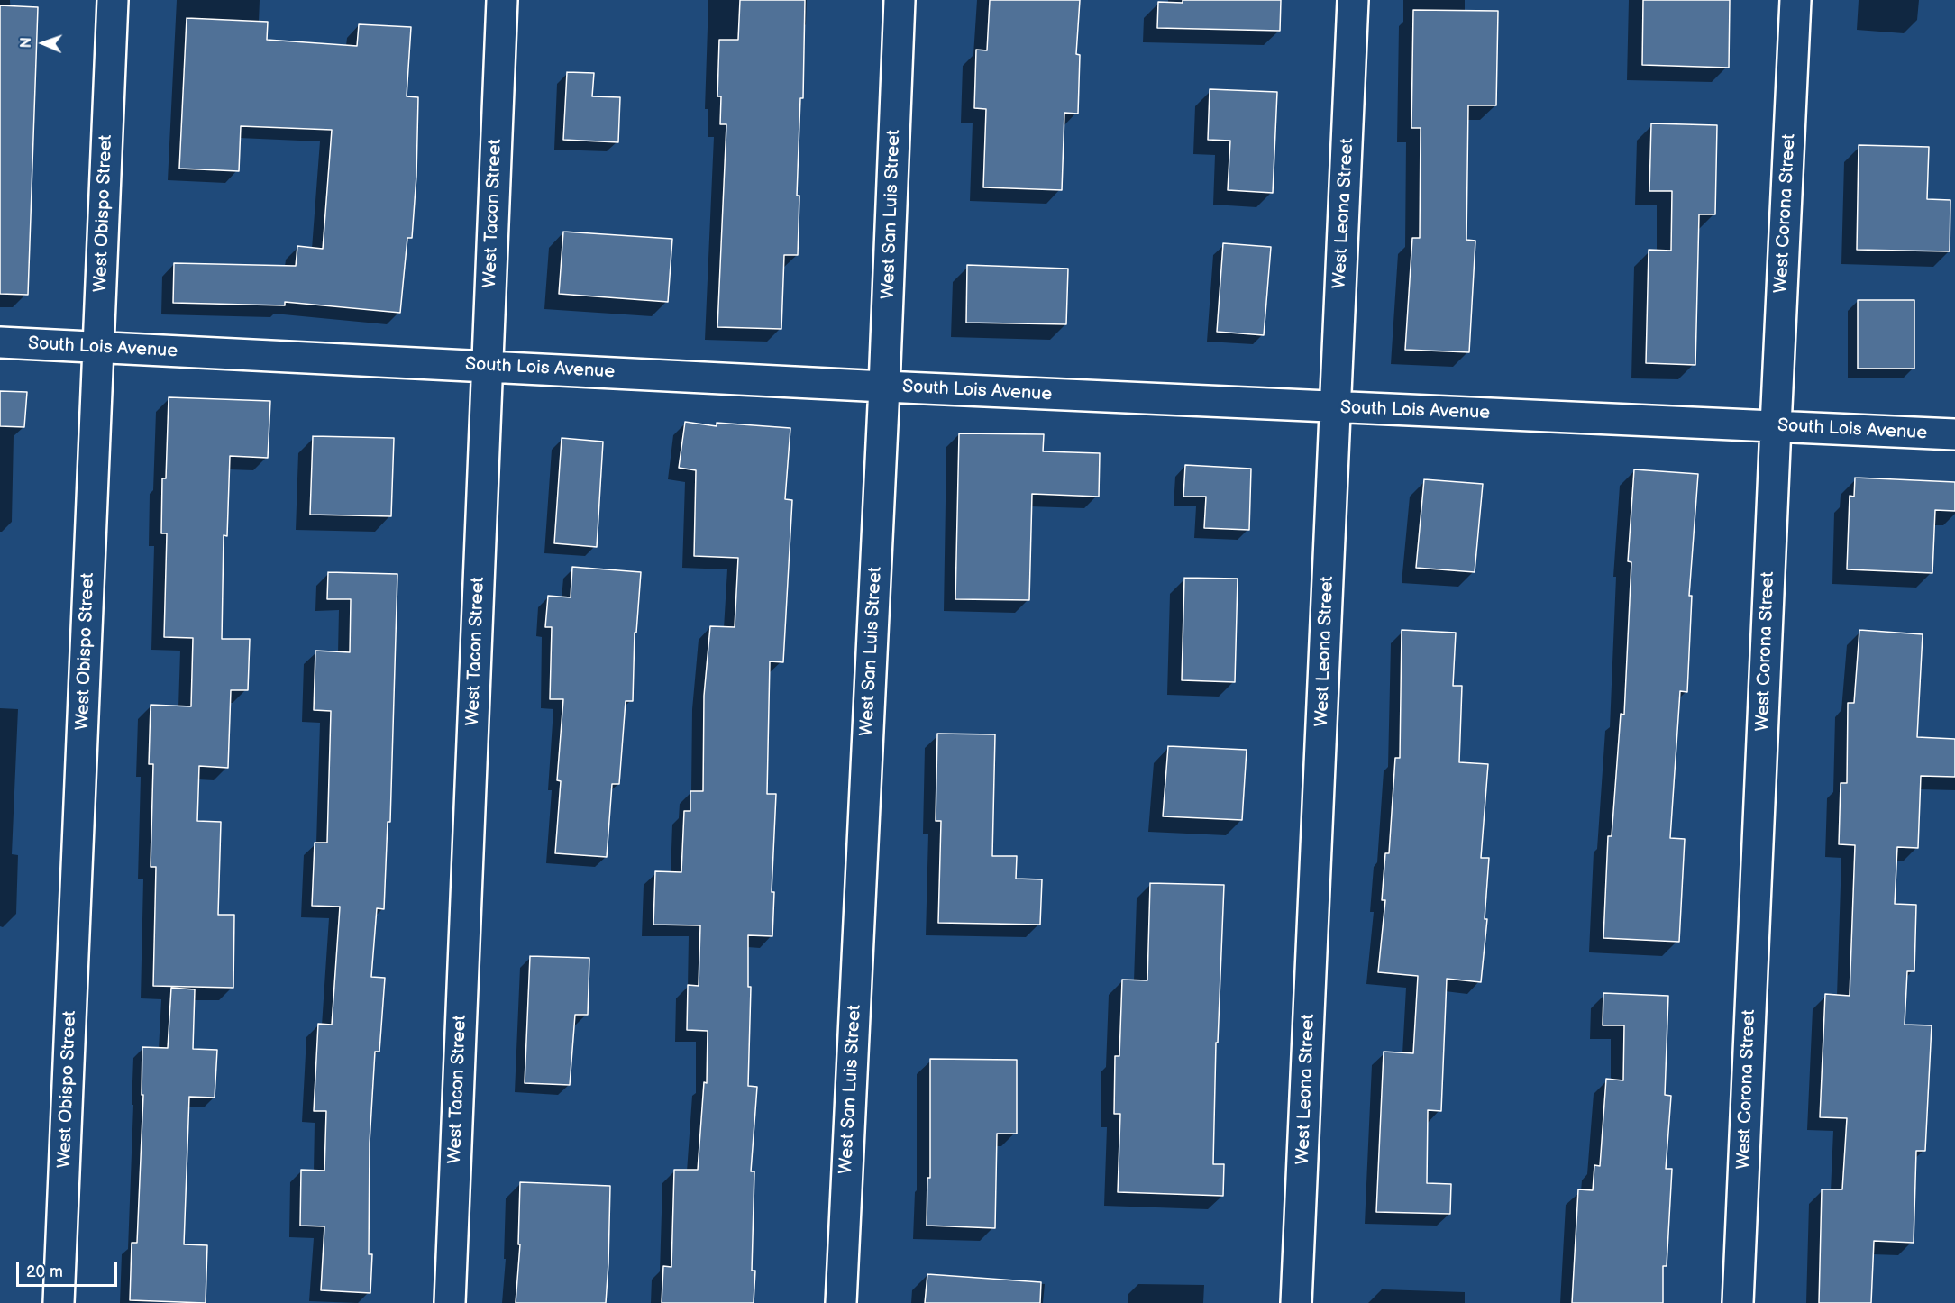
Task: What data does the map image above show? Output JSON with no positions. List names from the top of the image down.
{
  "streets": {
    "street": [
      "West Obispo Street",
      "West Tacon Street",
      "West Leona Street",
      "West Corona Street",
      "West San Luis Street",
      "South Lois Avenue"
    ]
  },
  "crossings": [
    ["West Obispo Street", "South Lois Avenue"],
    ["West Tacon Street", "South Lois Avenue"],
    ["West Leona Street", "South Lois Avenue"],
    ["West Corona Street", "South Lois Avenue"],
    ["West San Luis Street", "South Lois Avenue"]
  ],
  "scale_bar": "20 m",
  "north": "left"
}
